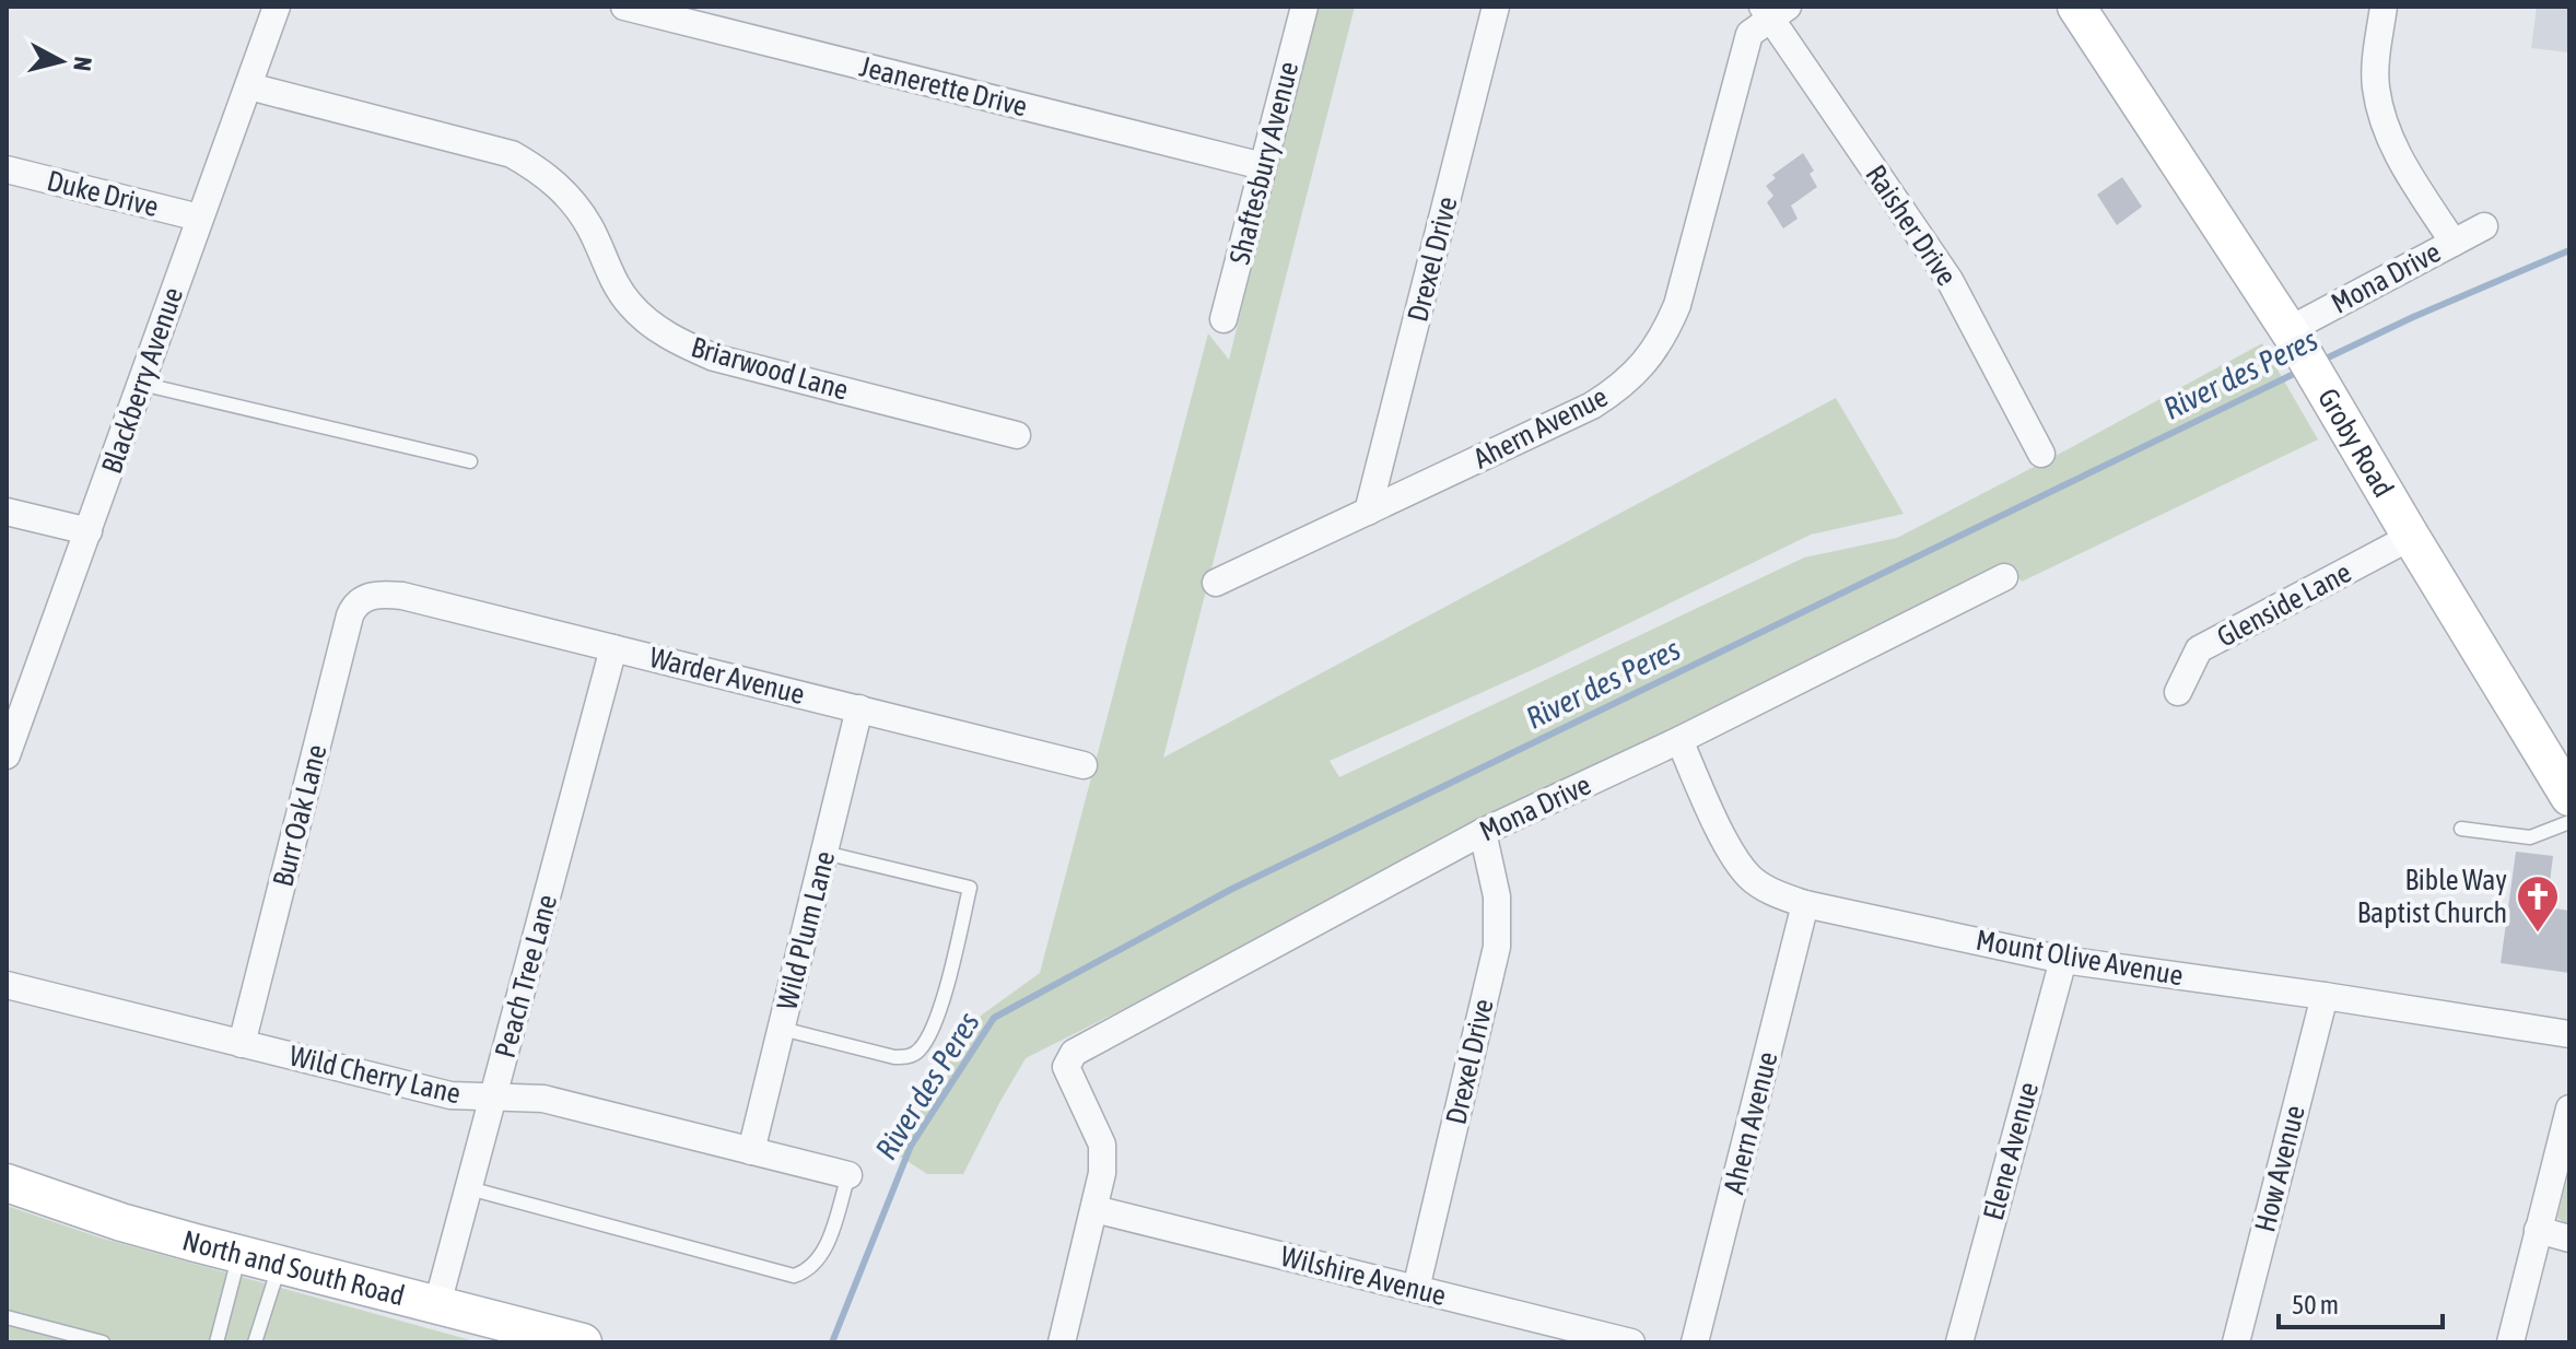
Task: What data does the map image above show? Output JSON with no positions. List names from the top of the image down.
{
  "streets": {
    "street": [
      "Jeanerette Drive",
      "Shaftesbury Avenue",
      "Duke Drive",
      "Raisher Drive",
      "Drexel Drive",
      "Mona Drive",
      "Briarwood Lane",
      "Blackberry Avenue",
      "Ahern Avenue",
      "Groby Road",
      "Glenside Lane",
      "Warder Avenue",
      "Burr Oak Lane",
      "Wild Plum Lane",
      "Mount Olive Avenue",
      "Peach Tree Lane",
      "Wild Cherry Lane",
      "Elene Avenue",
      "How Avenue",
      "North and South Road",
      "Wilshire Avenue"
    ]
  },
  "crossings": [
    ["Jeanerette Drive", "Shaftesbury Avenue"],
    ["Duke Drive", "Blackberry Avenue"],
    ["Raisher Drive", "Ahern Avenue"],
    ["Drexel Drive", "Mona Drive"],
    ["Drexel Drive", "Ahern Avenue"],
    ["Drexel Drive", "Wilshire Avenue"],
    ["Mona Drive", "Groby Road"],
    ["Mona Drive", "Mount Olive Avenue"],
    ["Mona Drive", "Wilshire Avenue"],
    ["Briarwood Lane", "Blackberry Avenue"],
    ["Ahern Avenue", "Mount Olive Avenue"],
    ["Groby Road", "Glenside Lane"],
    ["Warder Avenue", "Burr Oak Lane"],
    ["Warder Avenue", "Wild Plum Lane"],
    ["Warder Avenue", "Peach Tree Lane"],
    ["Burr Oak Lane", "Wild Cherry Lane"],
    ["Wild Plum Lane", "Wild Cherry Lane"],
    ["Mount Olive Avenue", "Elene Avenue"],
    ["Mount Olive Avenue", "How Avenue"],
    ["Peach Tree Lane", "Wild Cherry Lane"],
    ["Peach Tree Lane", "North and South Road"]
  ],
  "water": ["River des Peres"],
  "places": {
    "church": ["Bible Way Baptist Church"]
  },
  "scale_bar": "50 m",
  "north": "right"
}
